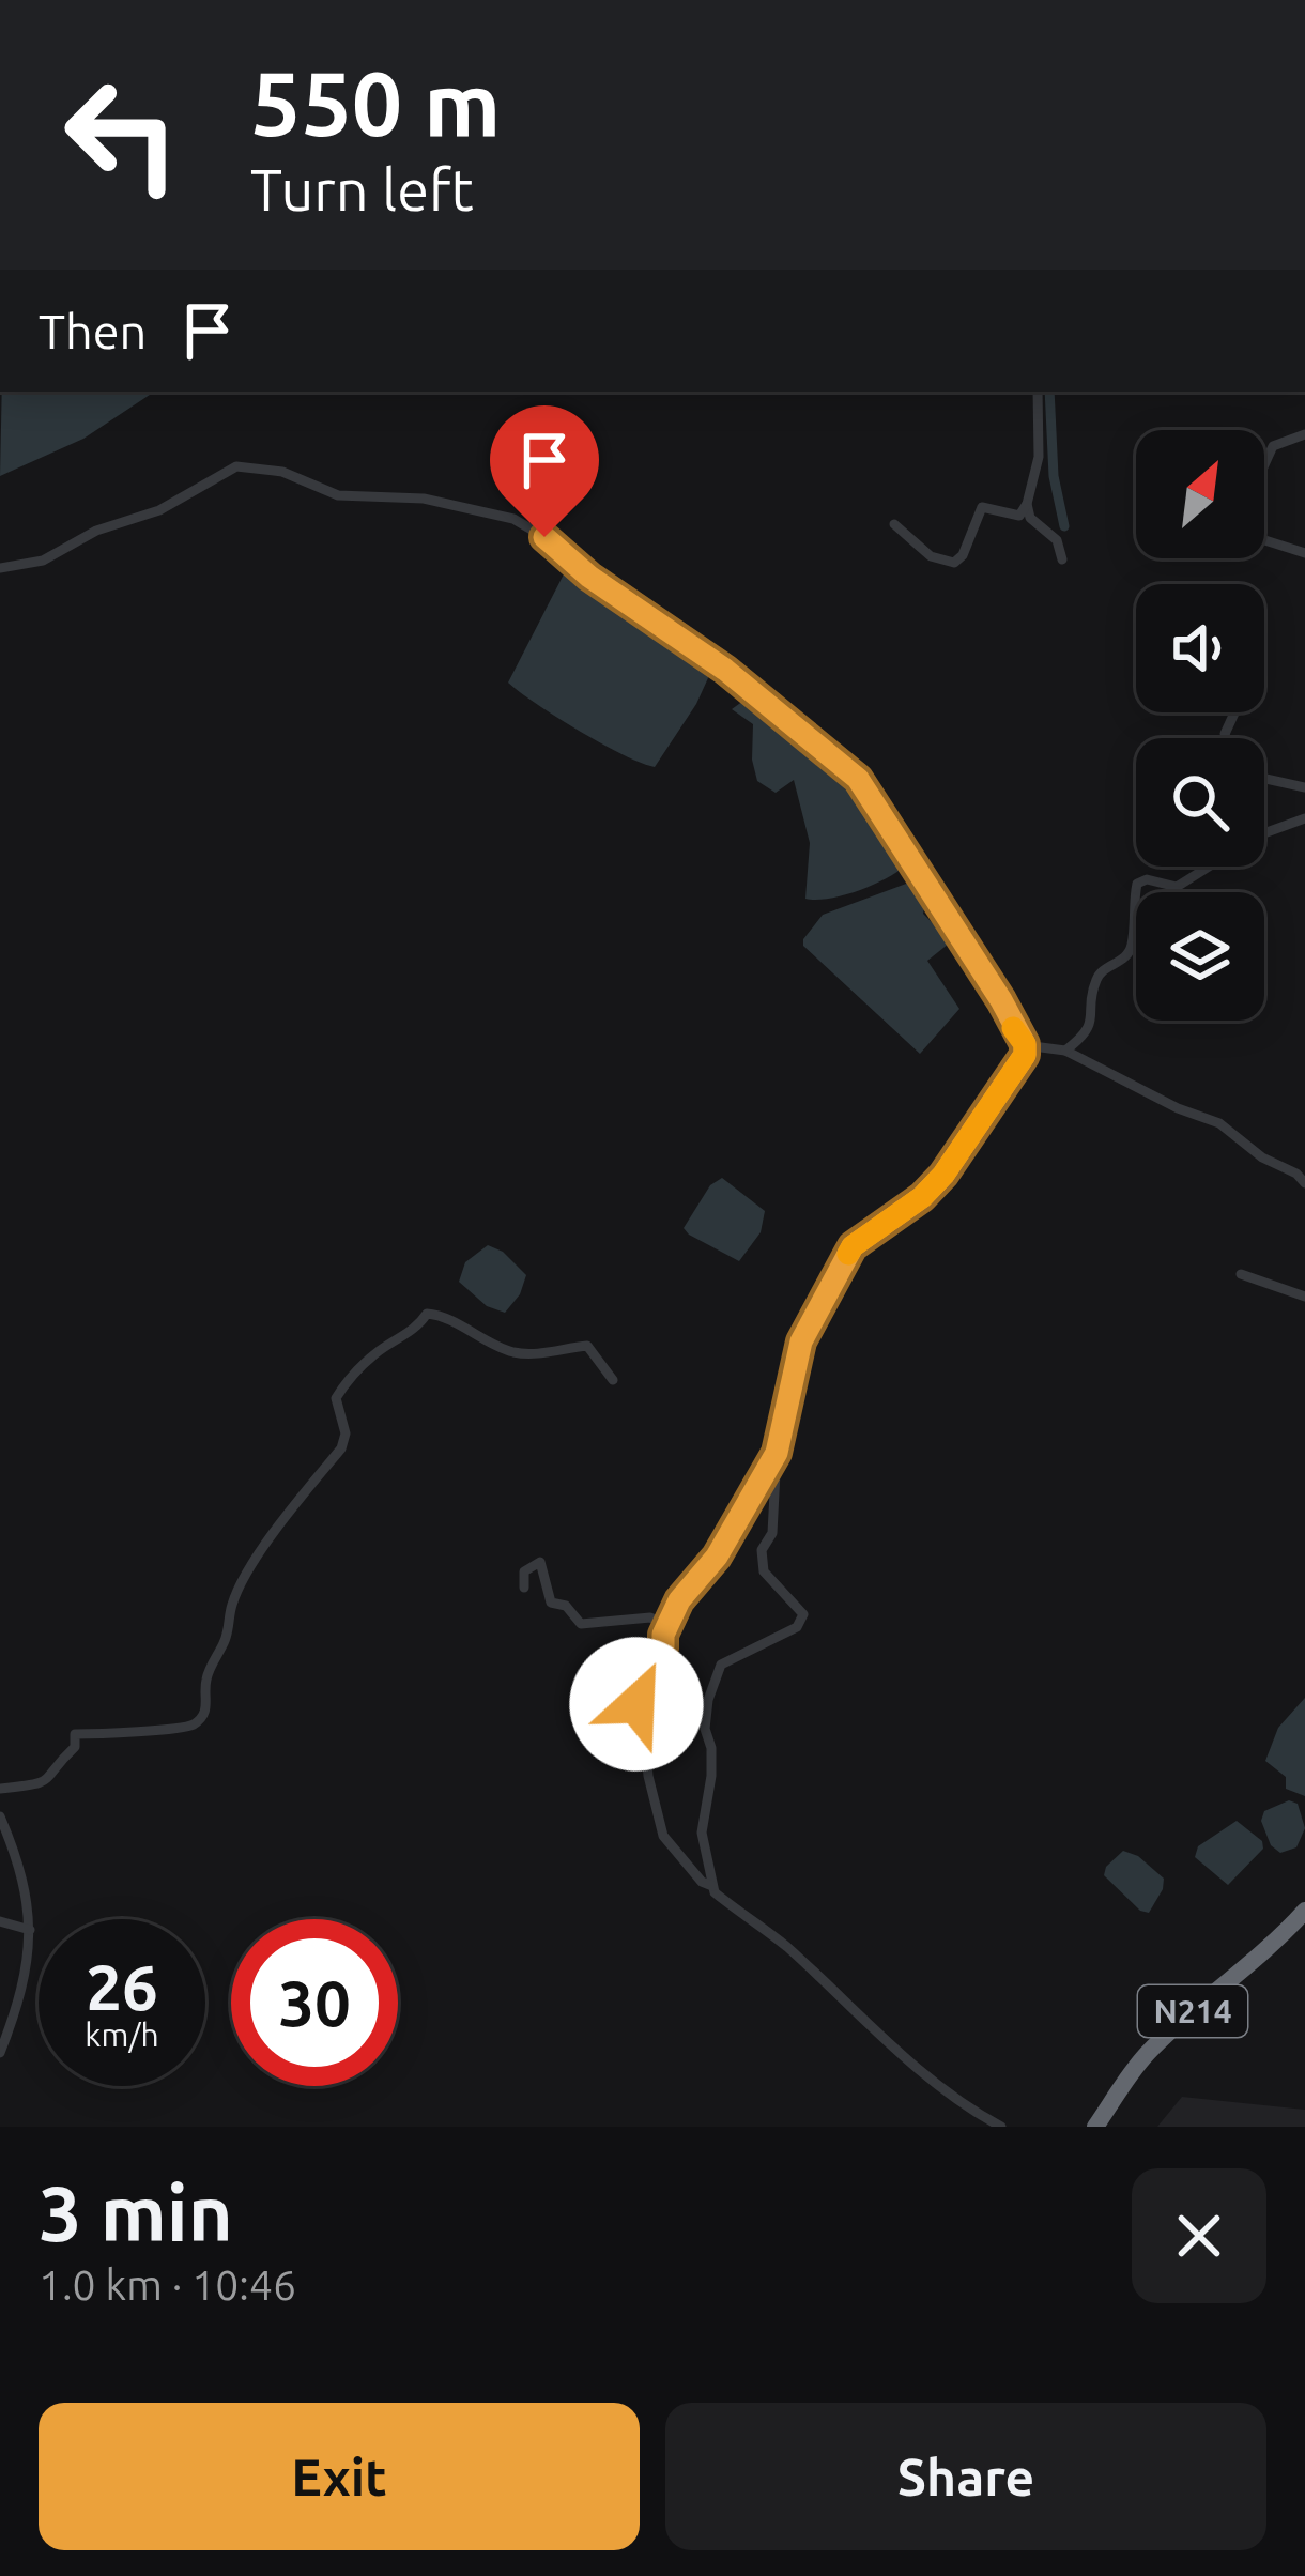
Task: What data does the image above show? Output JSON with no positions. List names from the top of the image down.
{
  "streets": {
    "highway": ["N214"]
  },
  "north": "top right",
  "page": {
    "turn": ["550 m", "Turn left"],
    "then": "Then",
    "speed": "26 km/h",
    "limit": "30",
    "heading": ["3 min", "1.0 km · 10:46"],
    "buttons": ["Exit", "Share"]
  }
}
